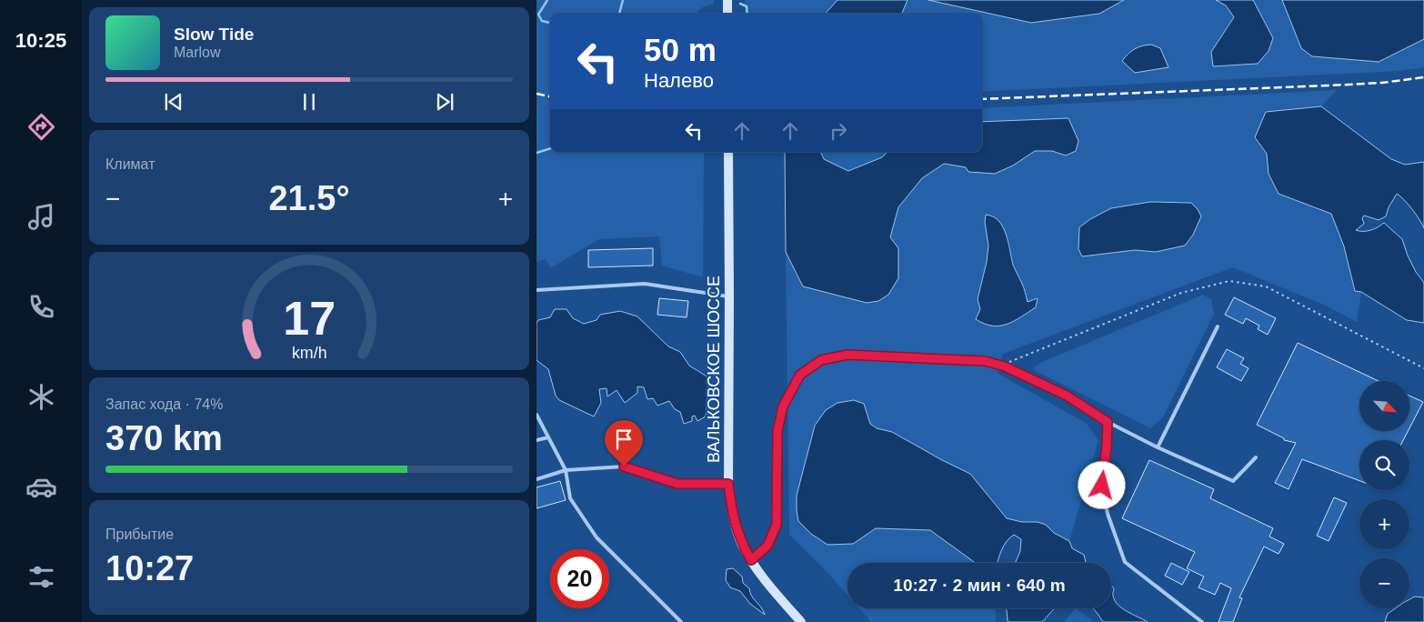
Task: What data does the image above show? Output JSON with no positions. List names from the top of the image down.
{
  "streets": {
    "main road": ["ВАЛЬКОВСКОЕ ШОССЕ"]
  },
  "north": "bottom right",
  "page": {
    "tabs": "10:25",
    "turn": ["50 m", "Налево"],
    "song": ["Slow Tide", "Marlow"],
    "tile": [
      "Климат",
      ["Запас хода · 74%", "370 km"],
      ["Прибытие", "10:27"]
    ],
    "heat": ["−", "21.5°", "+"],
    "map_buttons": ["+", "−"],
    "limit": "20",
    "trip": "10:27 · 2 мин · 640 m",
    "gauge": ["17", "km/h"]
  }
}
